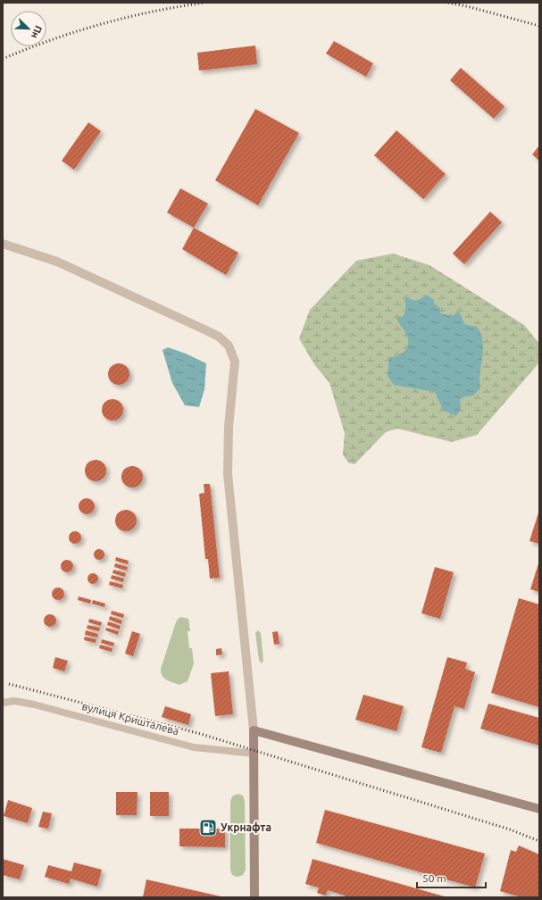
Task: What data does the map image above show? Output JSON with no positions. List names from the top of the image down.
{
  "streets": {
    "street": ["вулиця Кришталева"]
  },
  "places": {
    "fuel station": ["Укрнафта"]
  },
  "scale_bar": "50 m",
  "north": "bottom right"
}
